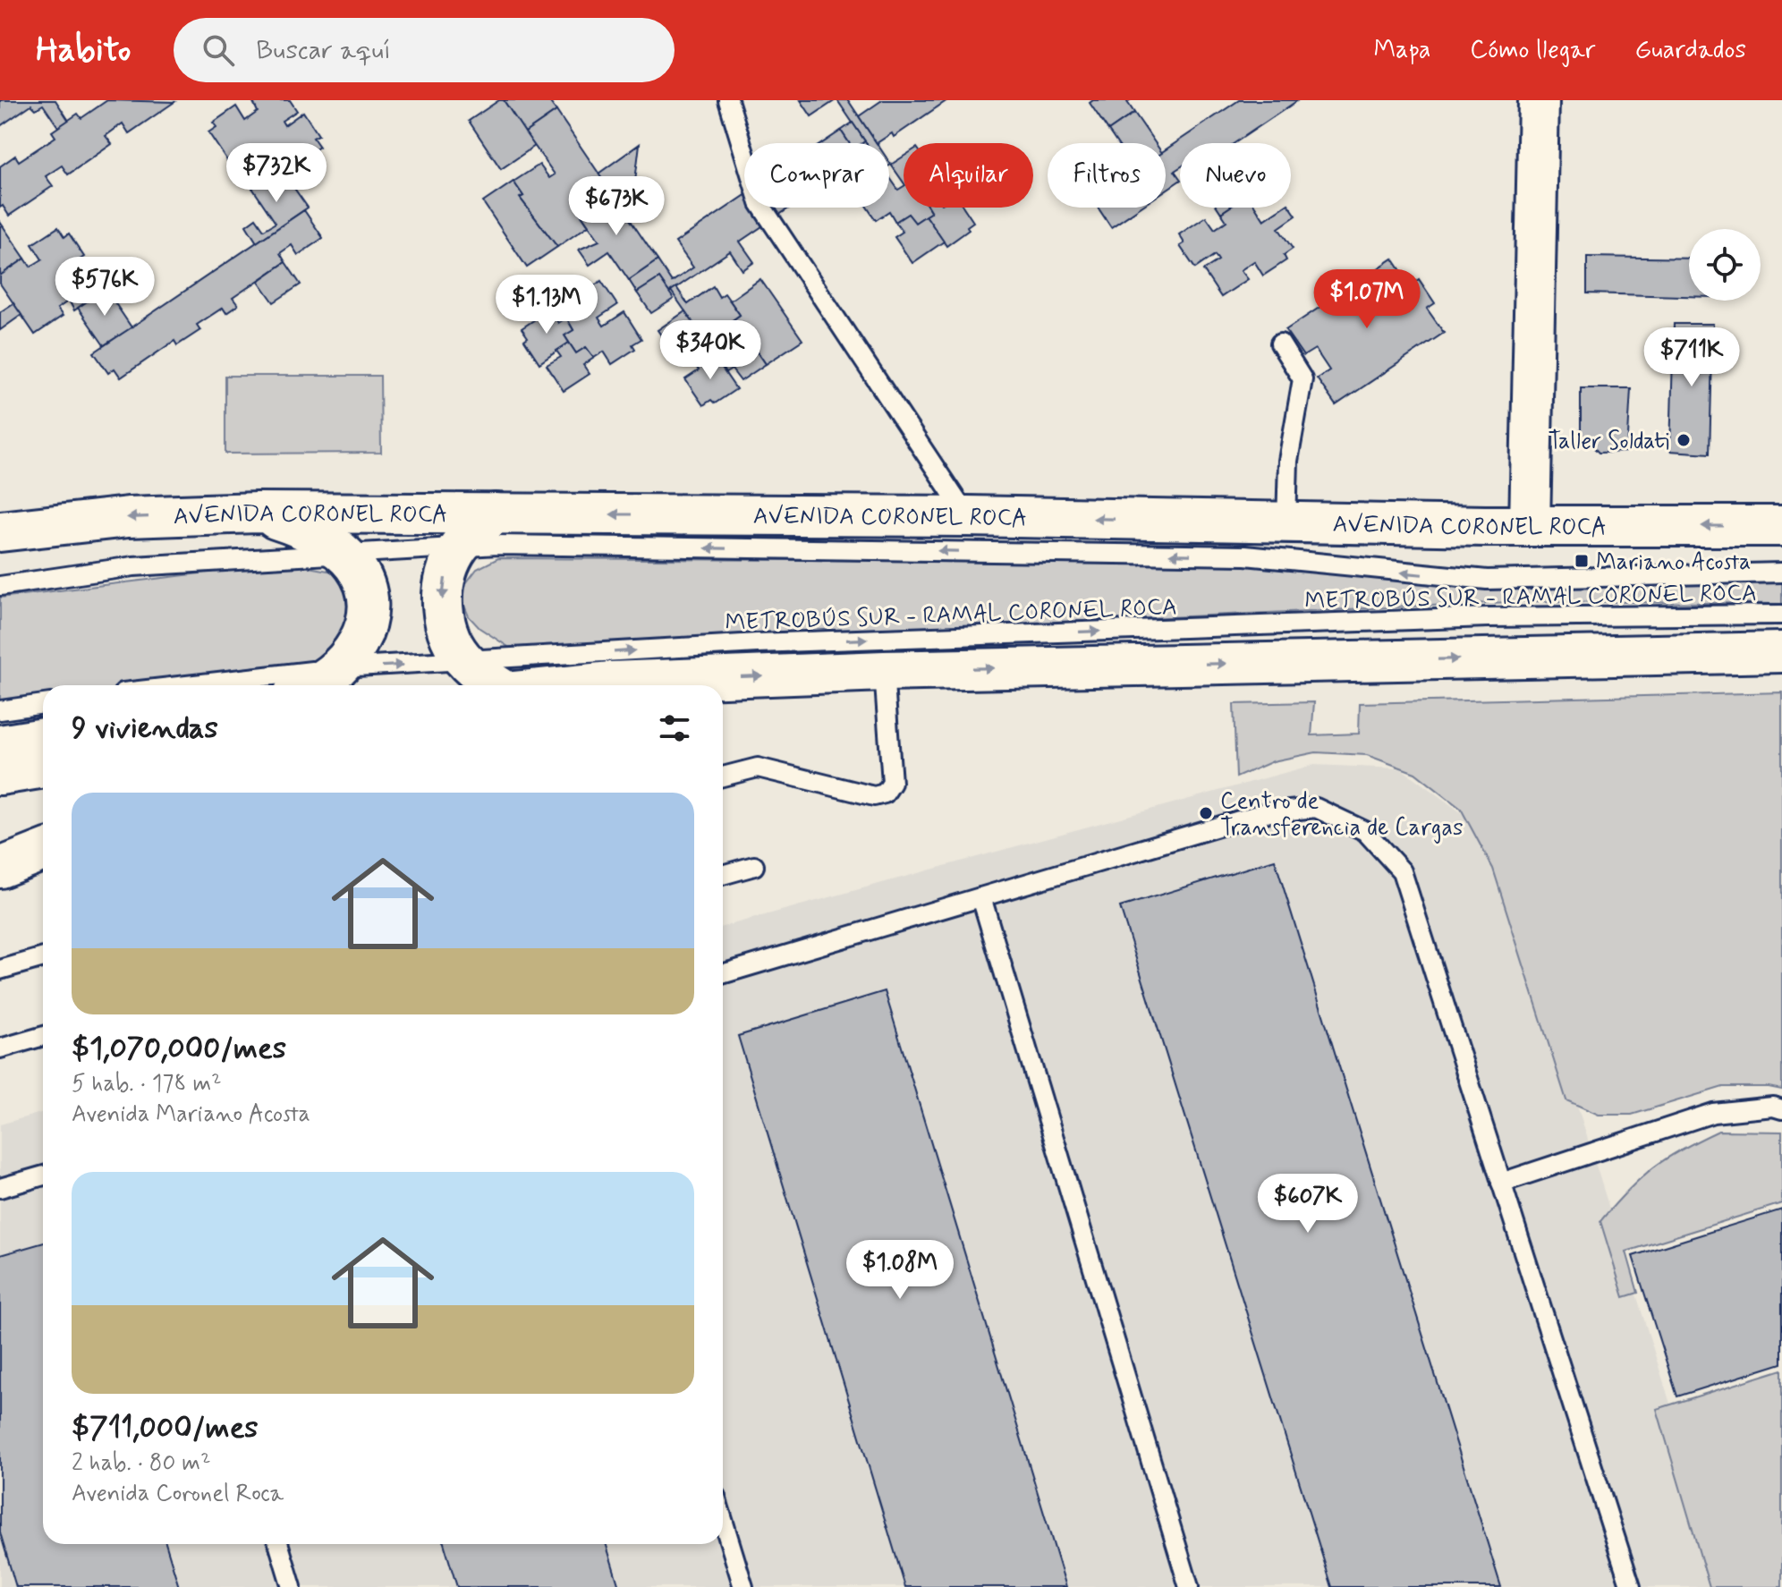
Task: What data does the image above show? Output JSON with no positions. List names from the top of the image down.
{
  "streets": {
    "main road": ["AVENIDA CORONEL ROCA"],
    "lane": ["METROBÚS SUR - RAMAL CORONEL ROCA"]
  },
  "places": {
    "other": ["Taller Soldati", "Centro de Transferencia de Cargas"],
    "transit": ["Mariano Acosta"]
  },
  "page": {
    "header": "Habito",
    "search": "Buscar aquí",
    "nav": ["Mapa", "Cómo llegar", "Guardados"],
    "price": [
      "$732K",
      "$673K",
      "$576K",
      "$1.07M",
      "$1.13M",
      "$340K",
      "$711K",
      "$607K",
      "$1.08M"
    ],
    "chip": [
      "Comprar",
      "Alquilar",
      "Filtros",
      "Nuevo"
    ],
    "heading": "9 viviendas",
    "list": [
      {
        "name": "$1,070,000/mes",
        "note": "5 hab. · 178 m² · Avenida Mariano Acosta"
      },
      {
        "name": "$711,000/mes",
        "note": "2 hab. · 80 m² · Avenida Coronel Roca"
      }
    ]
  }
}
